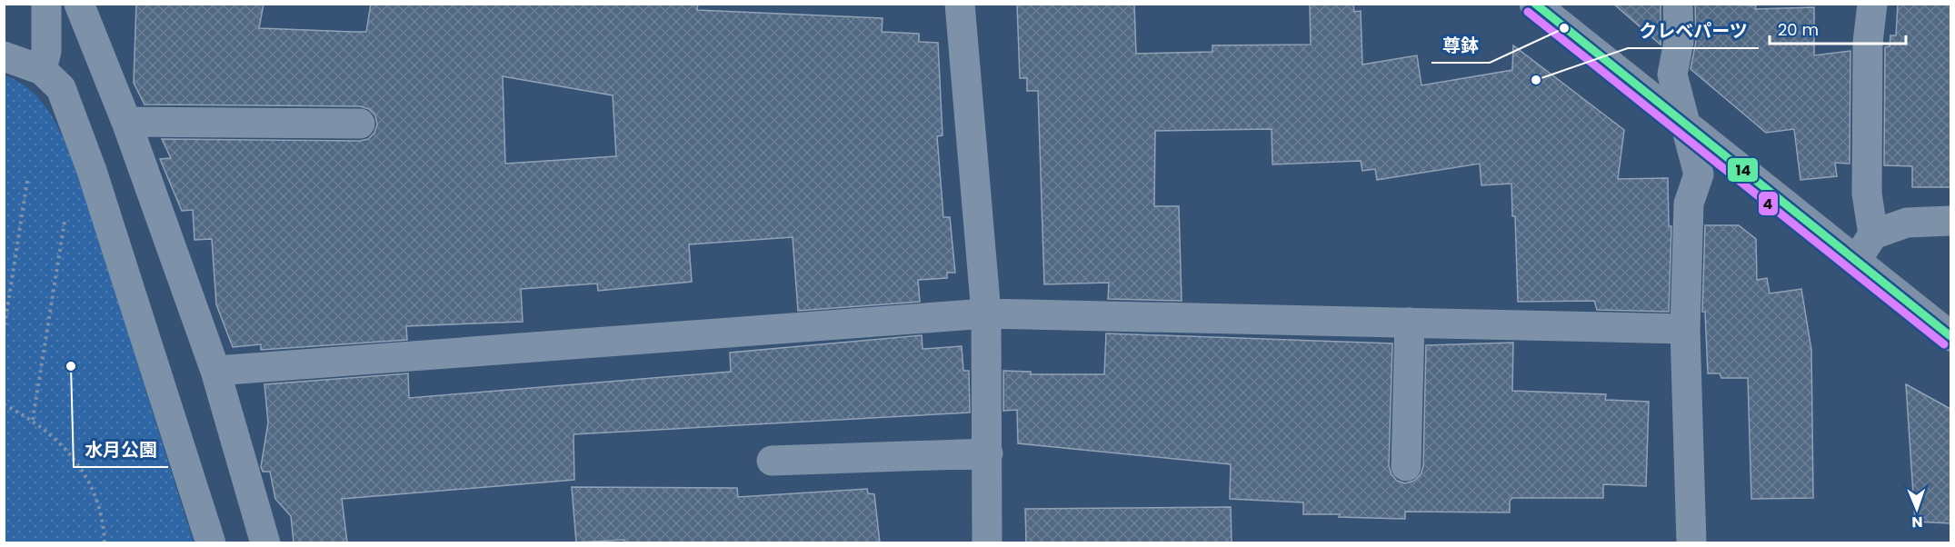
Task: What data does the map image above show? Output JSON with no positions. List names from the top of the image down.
{
  "places": ["尊鉢", "クレベパーツ", "水月公園"],
  "lines": ["transit line 14", "transit line 4"],
  "scale_bar": "20 m",
  "north": "bottom"
}
